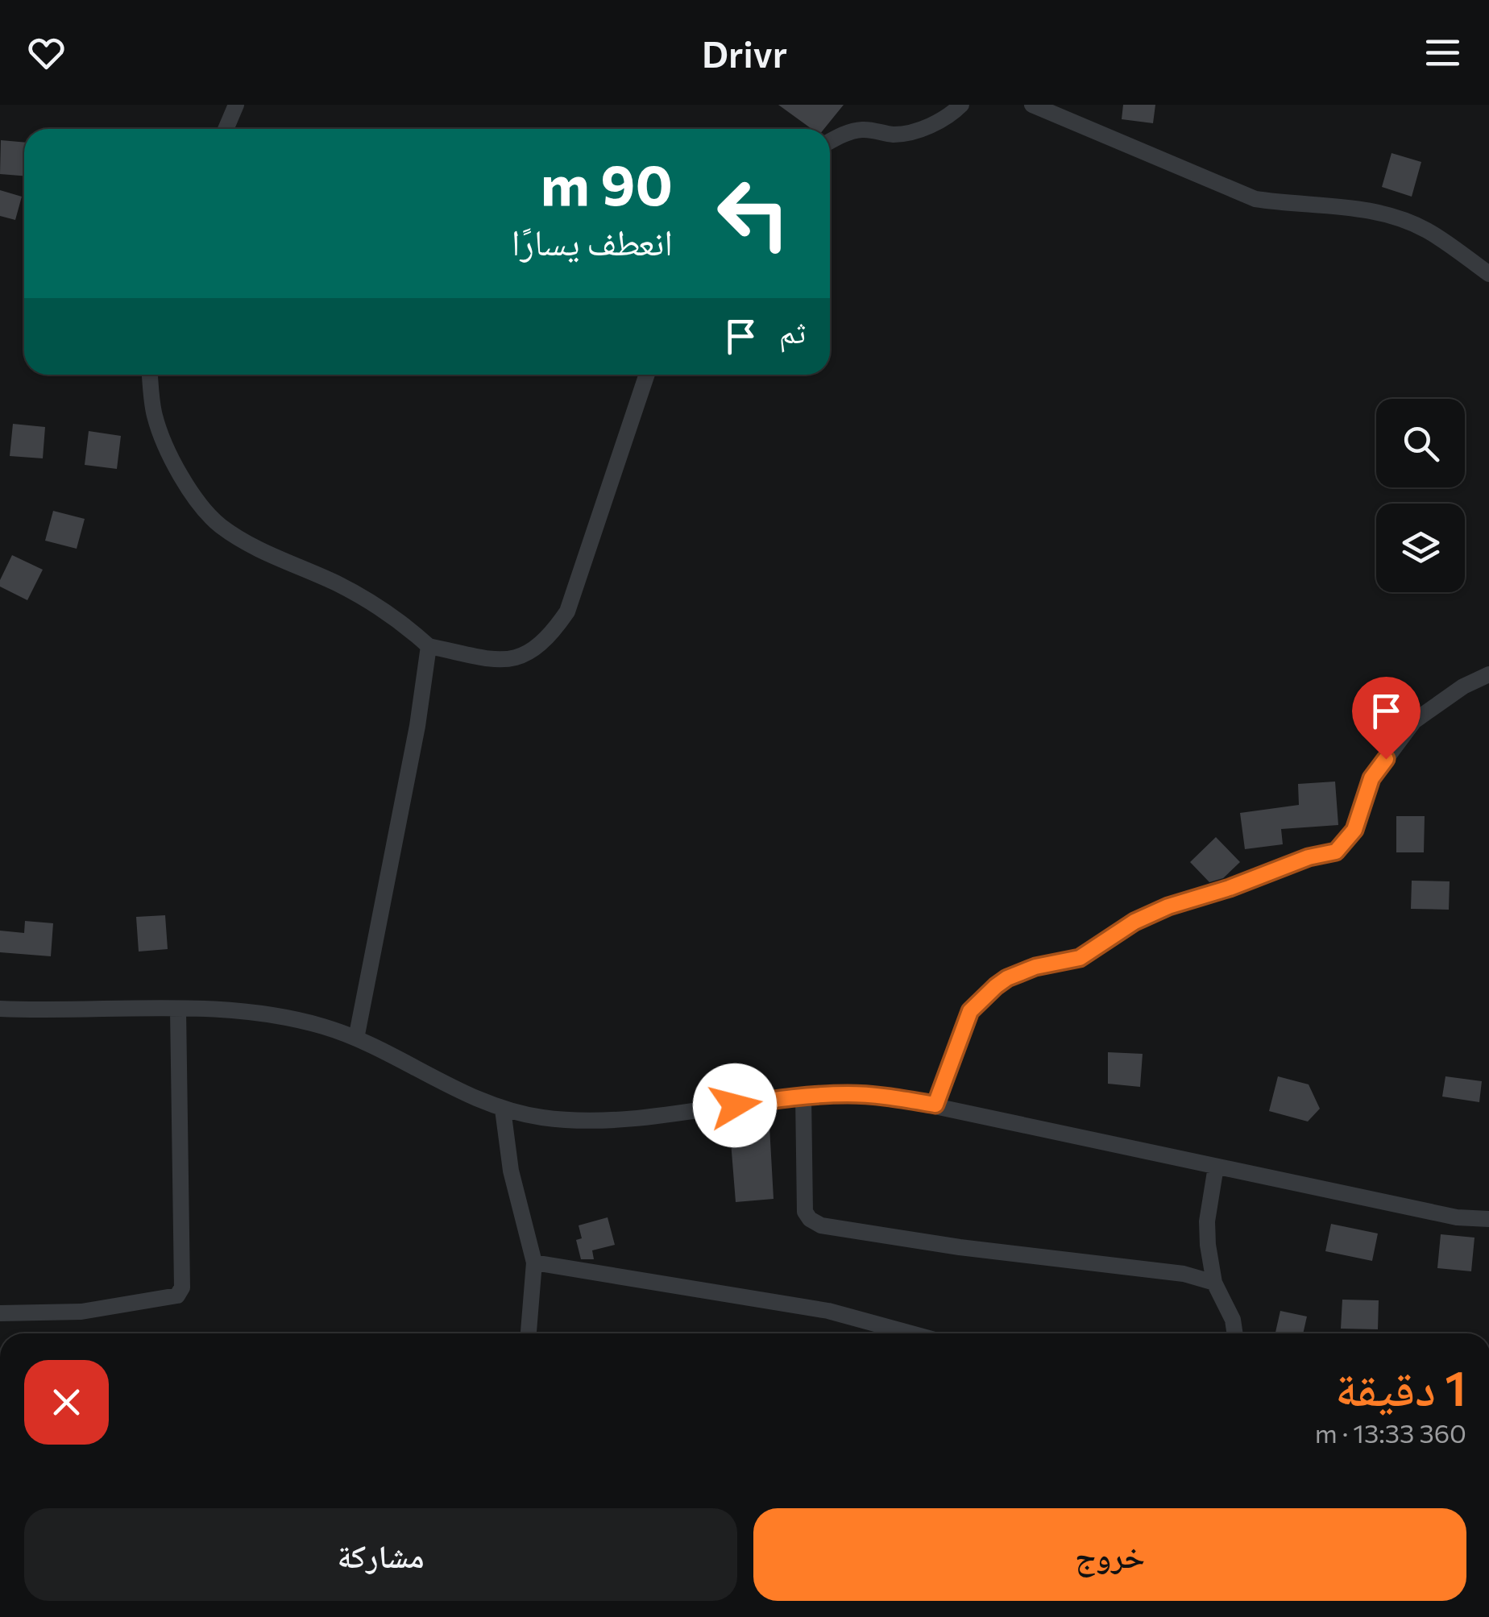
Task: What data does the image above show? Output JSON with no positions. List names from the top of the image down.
{
  "page": {
    "header": "Drivr",
    "turn": ["90 m", "انعطف يسارًا"],
    "then": "ثم",
    "heading": ["1 دقيقة", "360 m · 13:33"],
    "buttons": ["خروج", "مشاركة"]
  }
}
